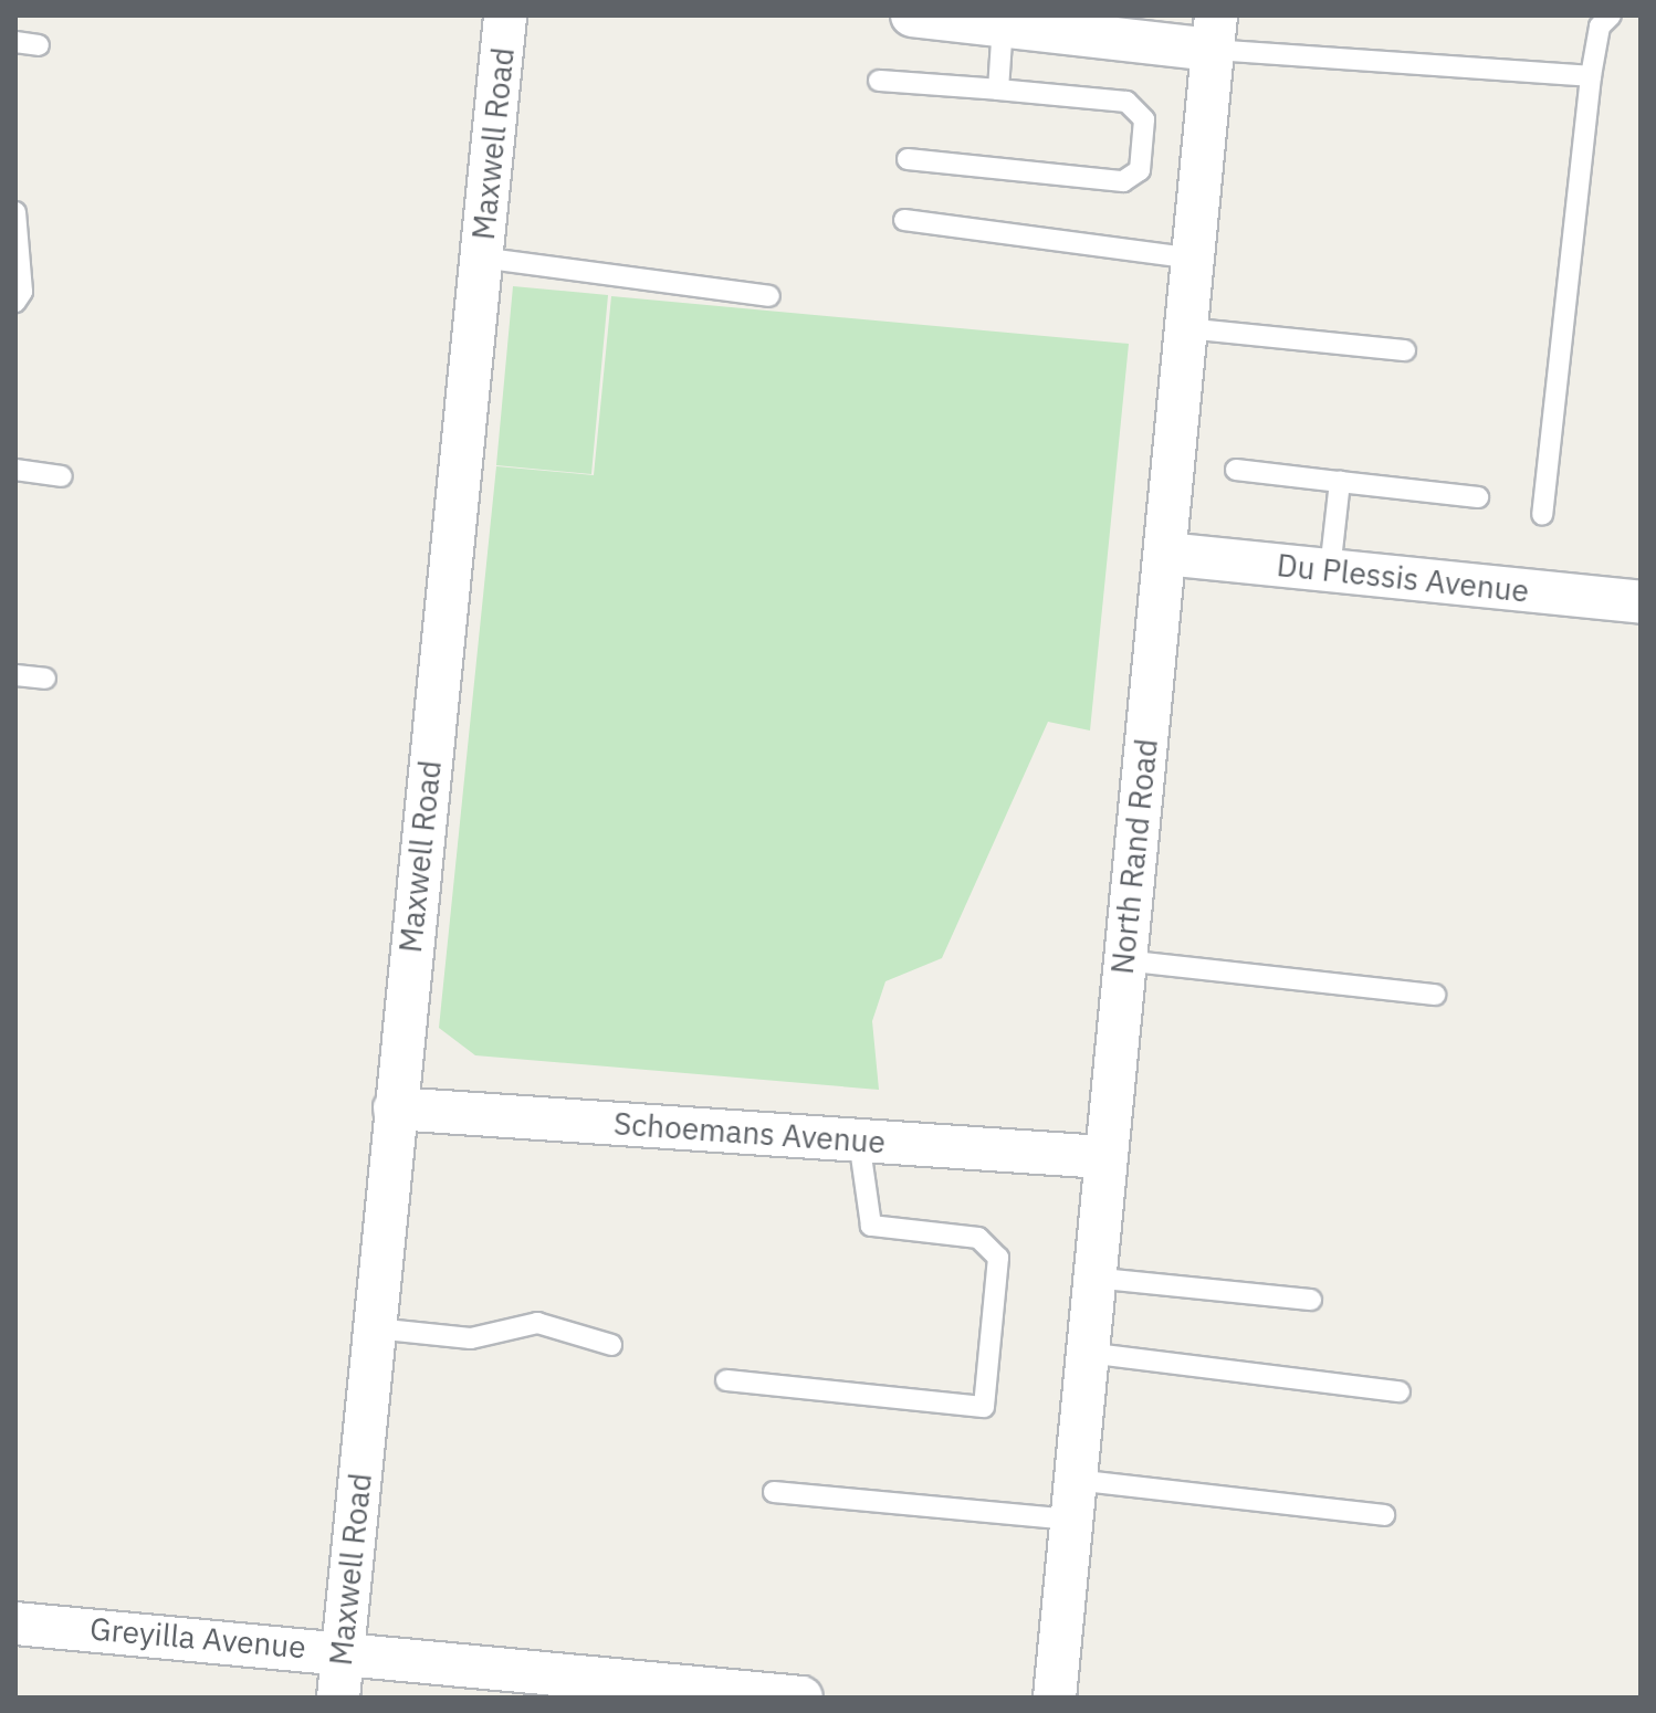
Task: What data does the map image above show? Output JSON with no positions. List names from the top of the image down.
{
  "streets": {
    "street": [
      "Maxwell Road",
      "Du Plessis Avenue",
      "North Rand Road",
      "Schoemans Avenue",
      "Greyilla Avenue"
    ]
  },
  "crossings": [
    ["Maxwell Road", "Schoemans Avenue"],
    ["Maxwell Road", "Greyilla Avenue"],
    ["Du Plessis Avenue", "North Rand Road"],
    ["North Rand Road", "Schoemans Avenue"]
  ]
}
